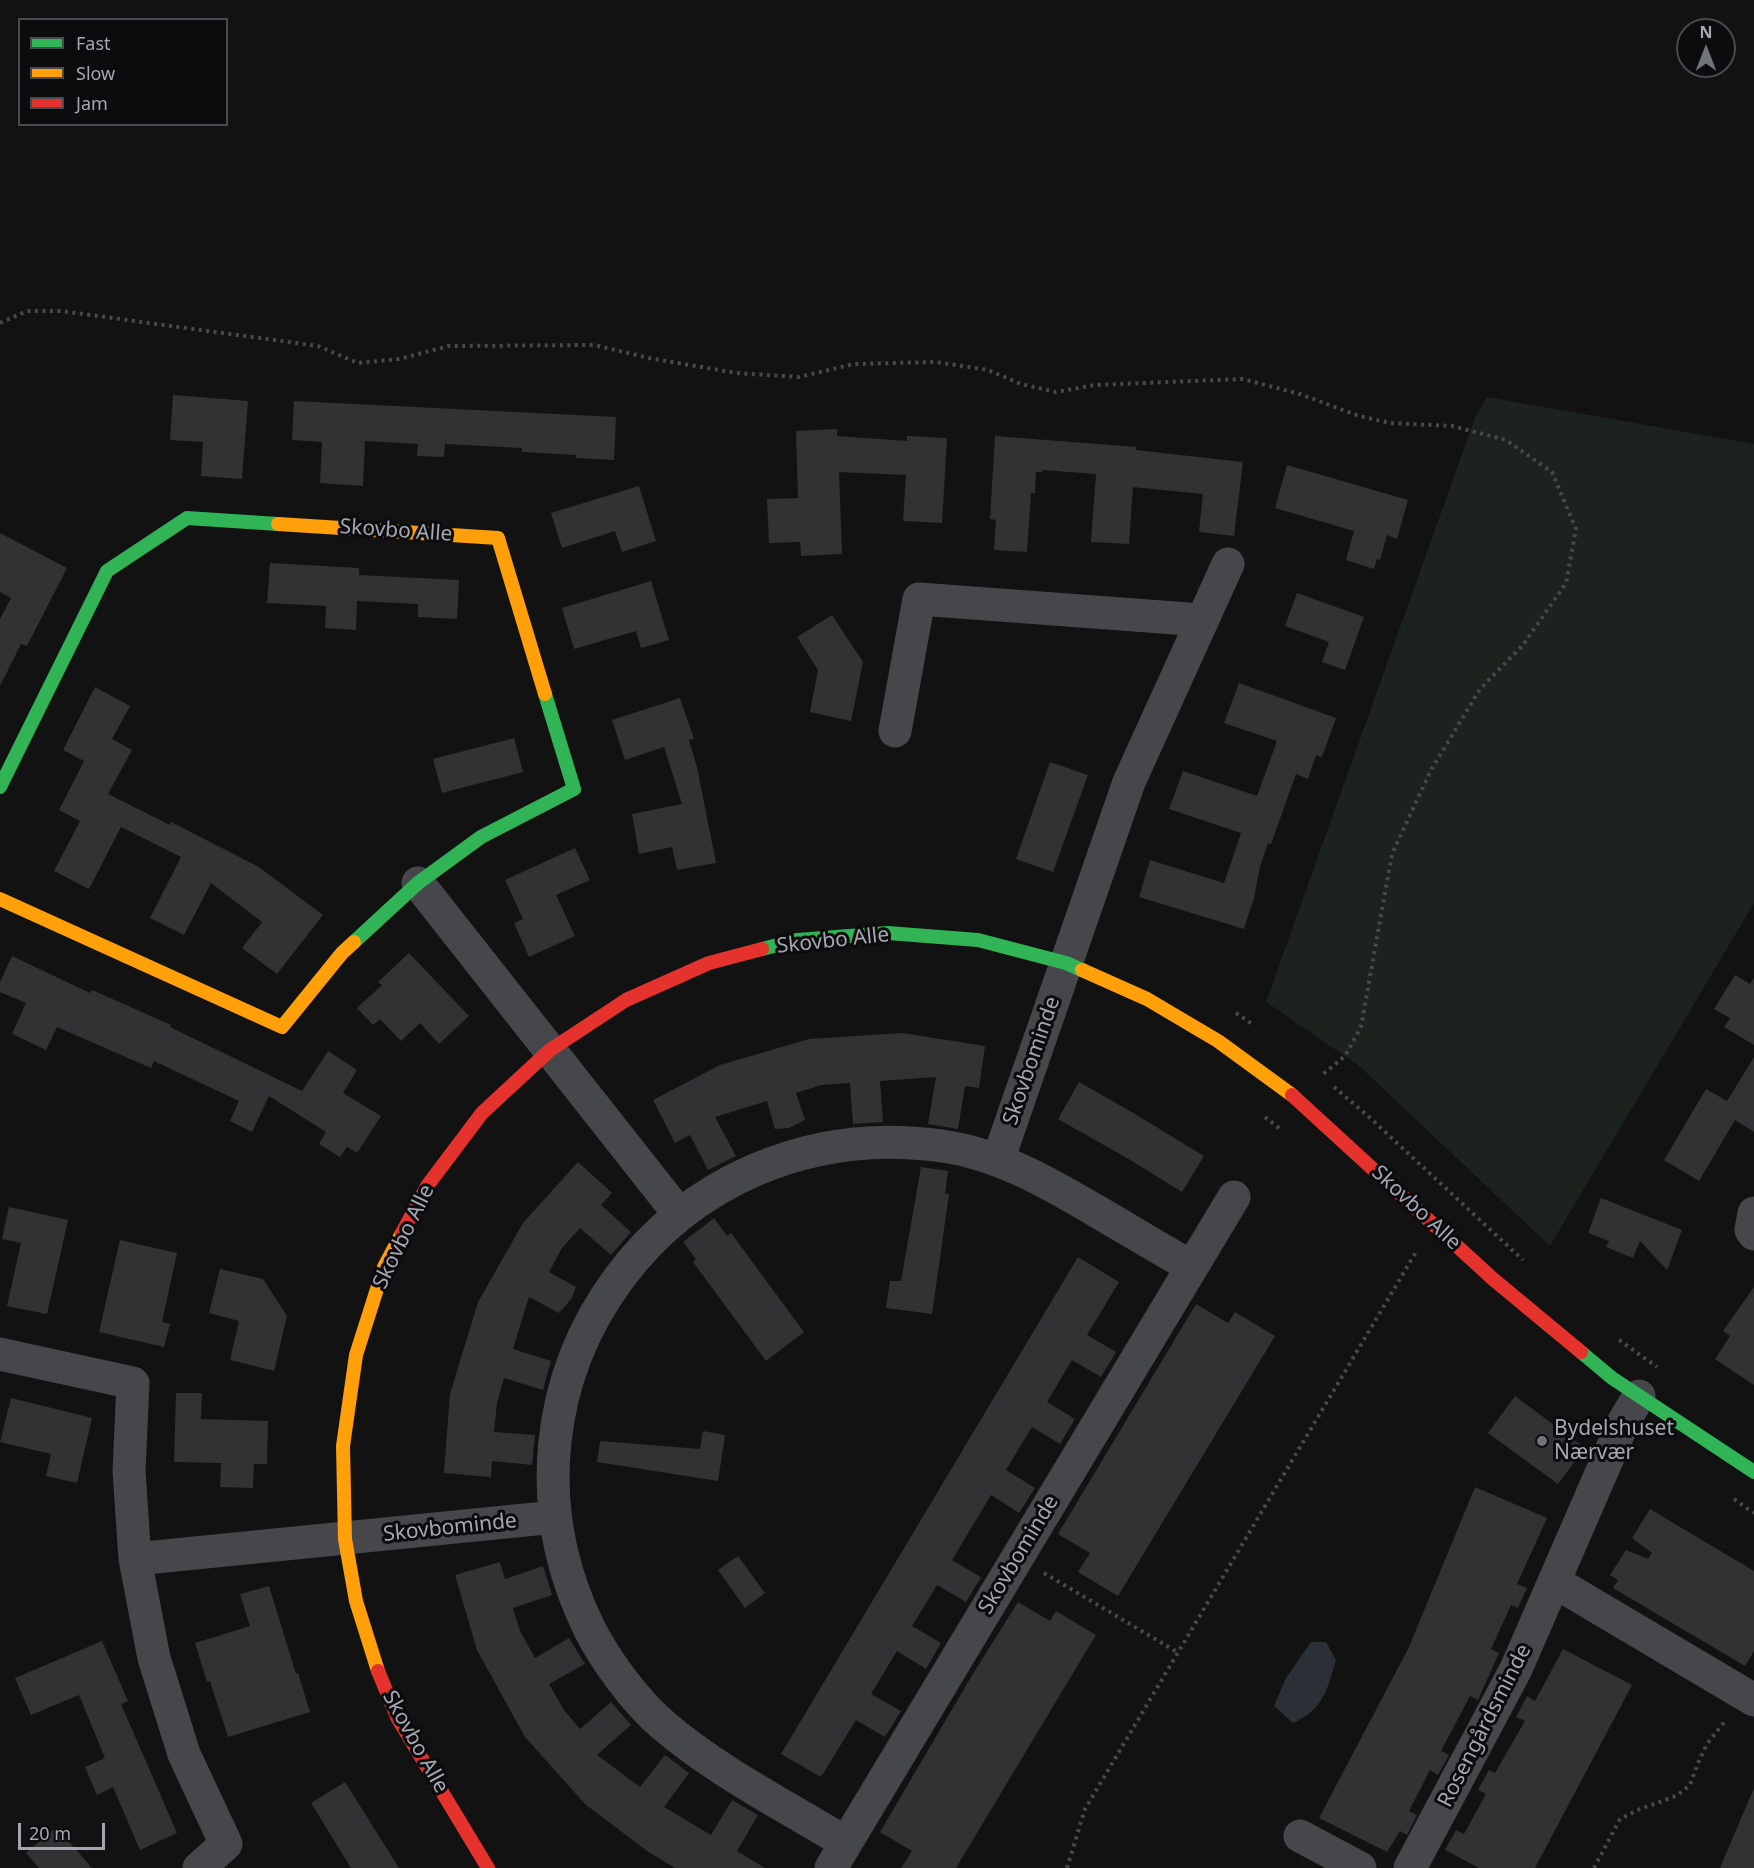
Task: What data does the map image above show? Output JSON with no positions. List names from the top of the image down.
{
  "streets": {
    "street": ["Skovbo Alle", "Skovbominde", "Rosengårdsminde"]
  },
  "crossings": [
    ["Skovbo Alle", "Skovbominde"],
    ["Skovbo Alle", "Rosengårdsminde"]
  ],
  "places": ["Bydelshuset Nærvær"],
  "legend": ["Fast", "Slow", "Jam"],
  "scale_bar": "20 m",
  "north": "top"
}
